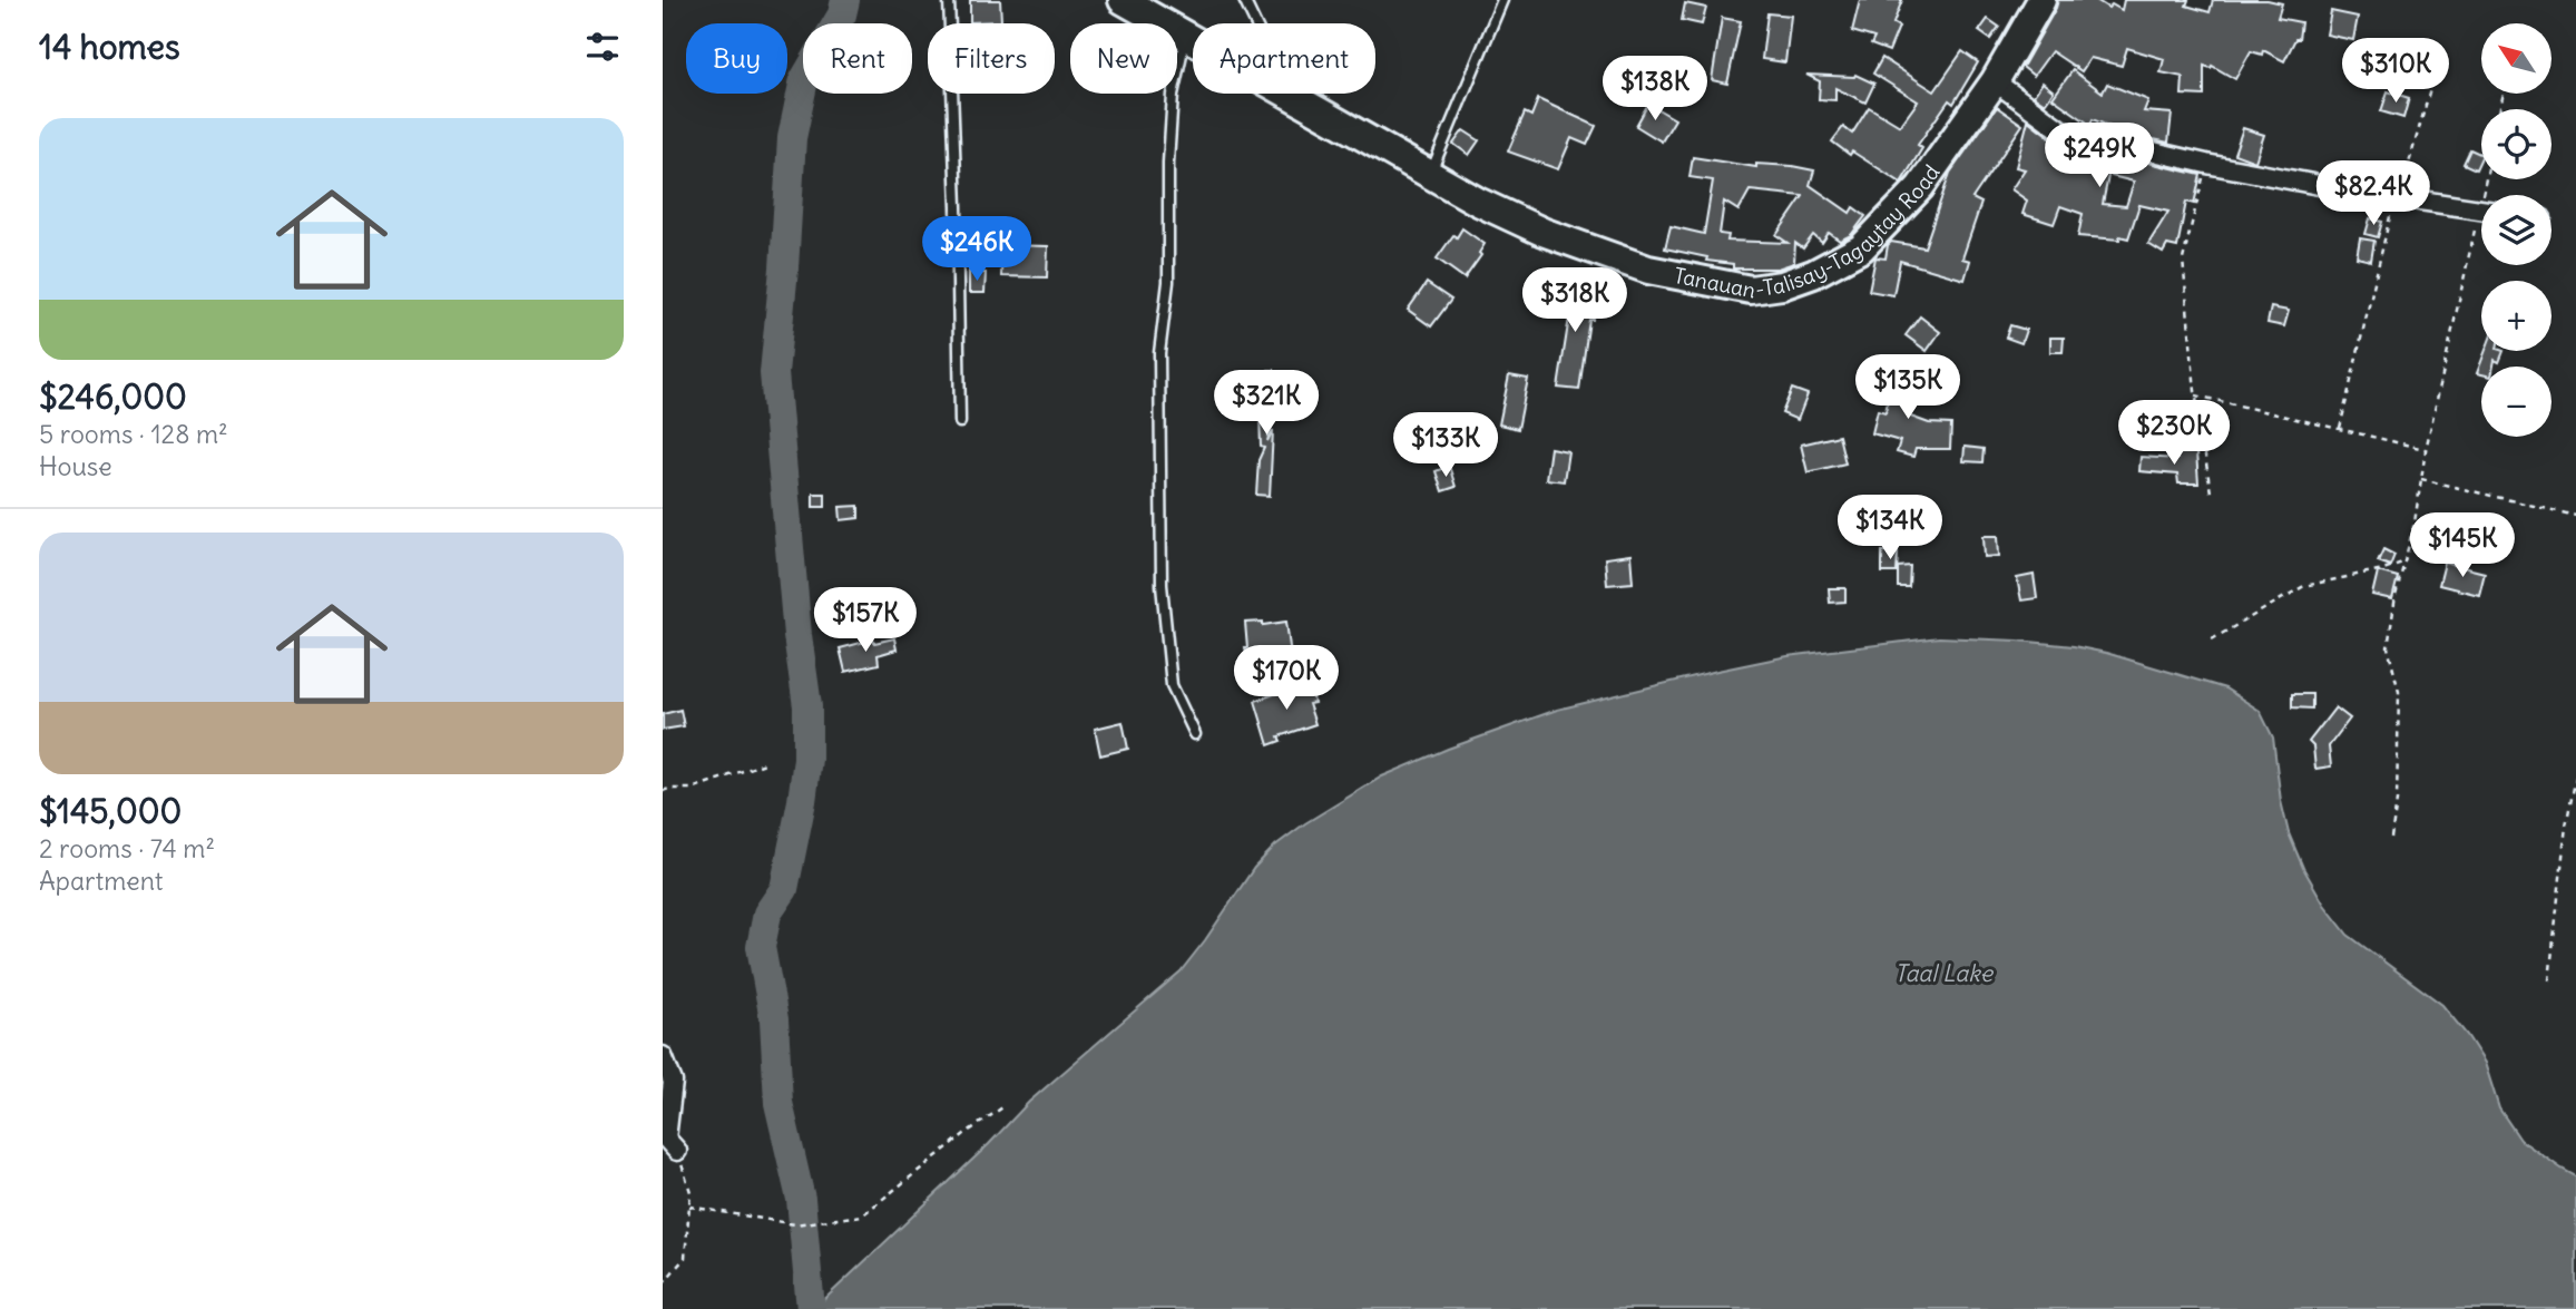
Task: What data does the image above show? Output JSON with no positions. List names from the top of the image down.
{
  "streets": {
    "main road": ["Tanauan-Talisay-Tagaytay Road"]
  },
  "water": ["Taal Lake"],
  "north": "top left",
  "page": {
    "heading": "14 homes",
    "map_buttons": ["+", "−"],
    "chip": [
      "Buy",
      "Rent",
      "Filters",
      "New",
      "Apartment"
    ],
    "price": [
      "$310K",
      "$138K",
      "$249K",
      "$82.4K",
      "$246K",
      "$318K",
      "$135K",
      "$321K",
      "$230K",
      "$133K",
      "$134K",
      "$145K",
      "$157K",
      "$170K"
    ],
    "list": [
      {
        "name": "$246,000",
        "note": "5 rooms · 128 m² · House"
      },
      {
        "name": "$145,000",
        "note": "2 rooms · 74 m² · Apartment"
      }
    ]
  }
}
